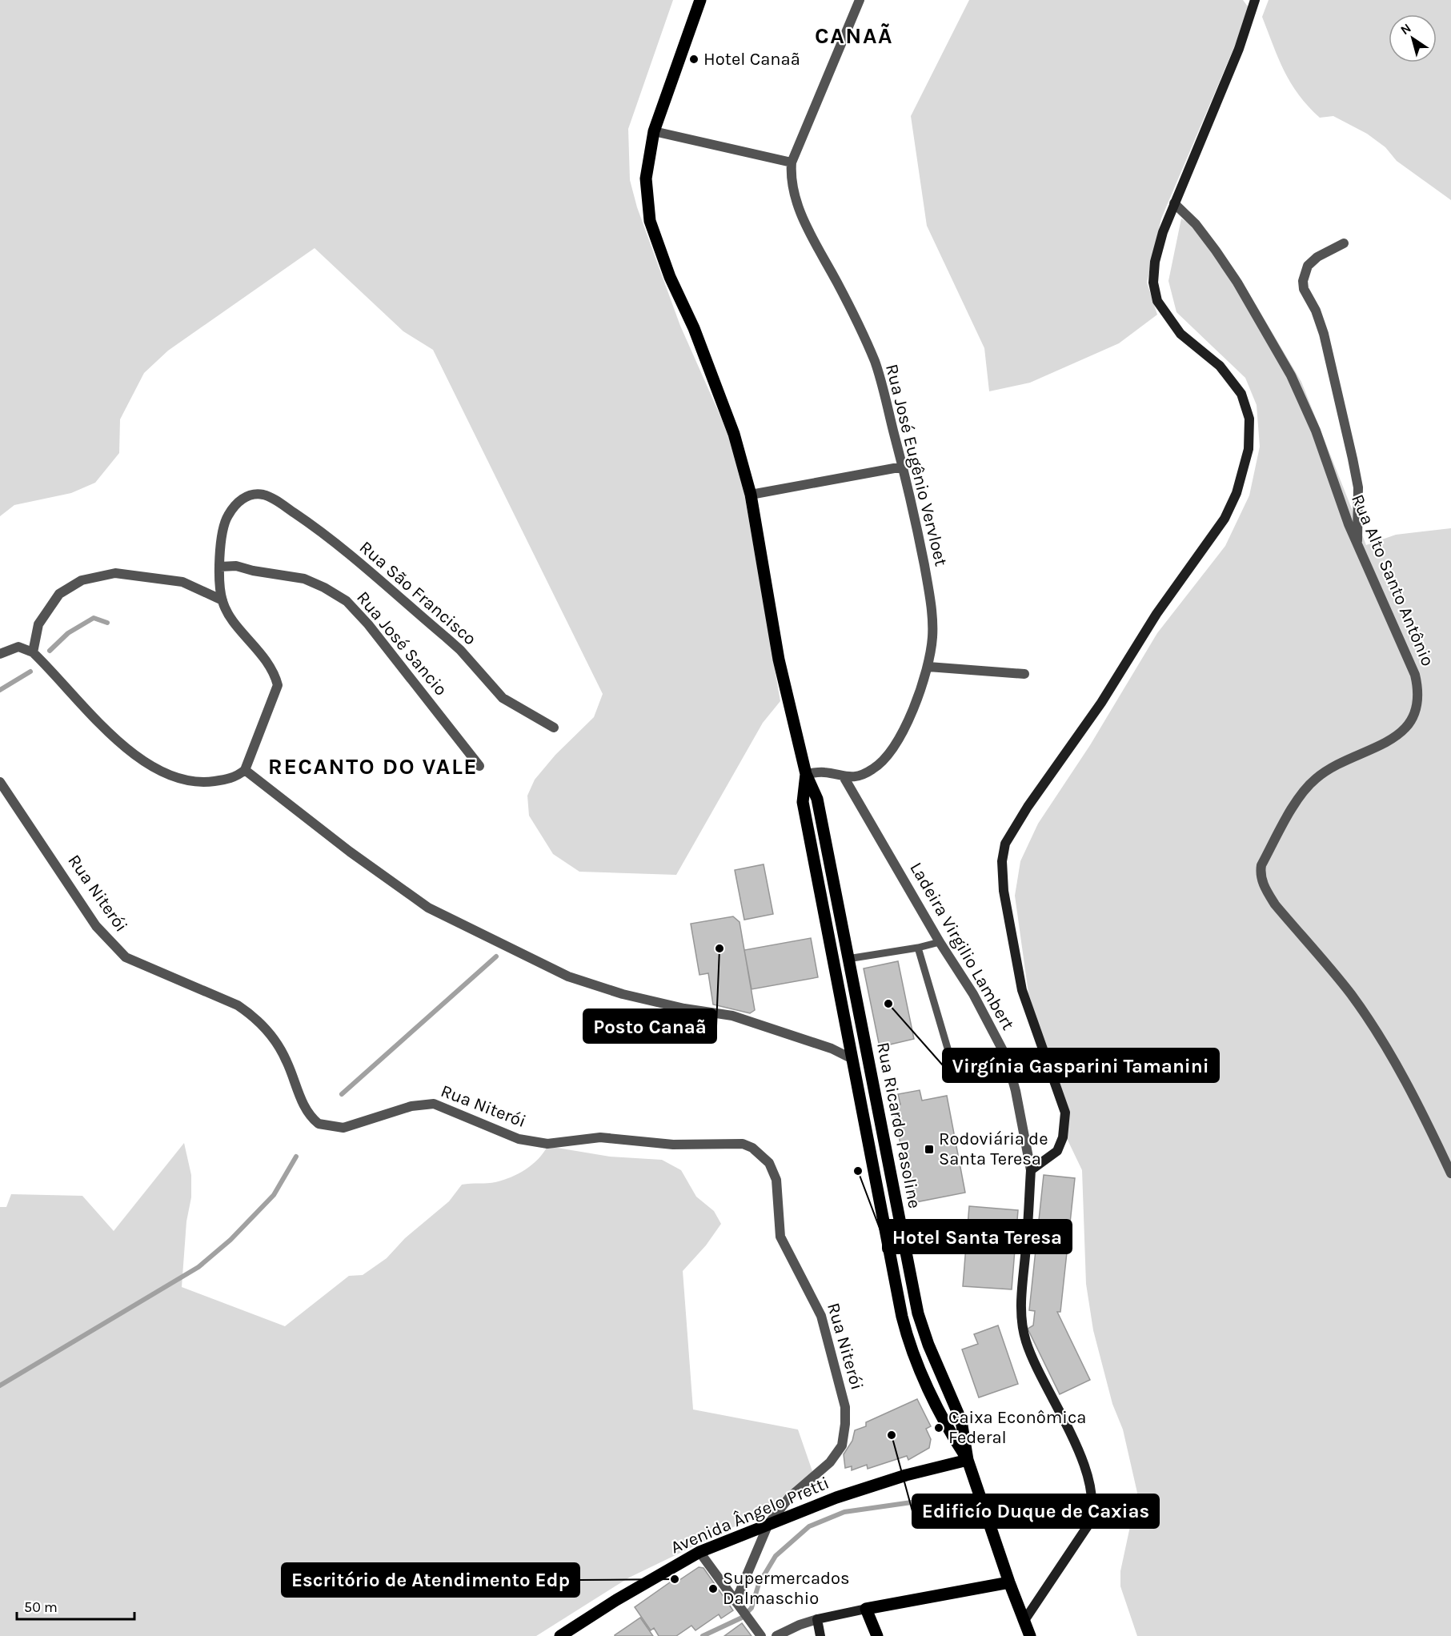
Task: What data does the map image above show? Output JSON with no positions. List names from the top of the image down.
{
  "streets": {
    "main road": ["Rua Ricardo Pasoline", "Avenida Ângelo Pretti"],
    "street": [
      "Rua José Eugênio Vervloet",
      "Rua Alto Santo Antônio",
      "Rua São Francisco",
      "Rua José Sancio",
      "Rua Niterói",
      "Ladeira Virgilio Lambert"
    ]
  },
  "crossings": [
    ["Rua José Eugênio Vervloet", "Ladeira Virgilio Lambert"],
    ["Rua São Francisco", "Rua José Sancio"],
    ["Rua Niterói", "Avenida Ângelo Pretti"],
    ["Rua Ricardo Pasoline", "Avenida Ângelo Pretti"]
  ],
  "districts": ["CANAÃ", "RECANTO DO VALE"],
  "places": {
    "other": [
      "Hotel Canaã",
      "Posto Canaã",
      "Virgínia Gasparini Tamanini",
      "Hotel Santa Teresa",
      "Caixa Econômica Federal",
      "Edificío Duque de Caxias",
      "Escritório de Atendimento Edp",
      "Supermercados Dalmaschio"
    ],
    "transit": ["Rodoviária de Santa Teresa"]
  },
  "scale_bar": "50 m",
  "north": "top left"
}
